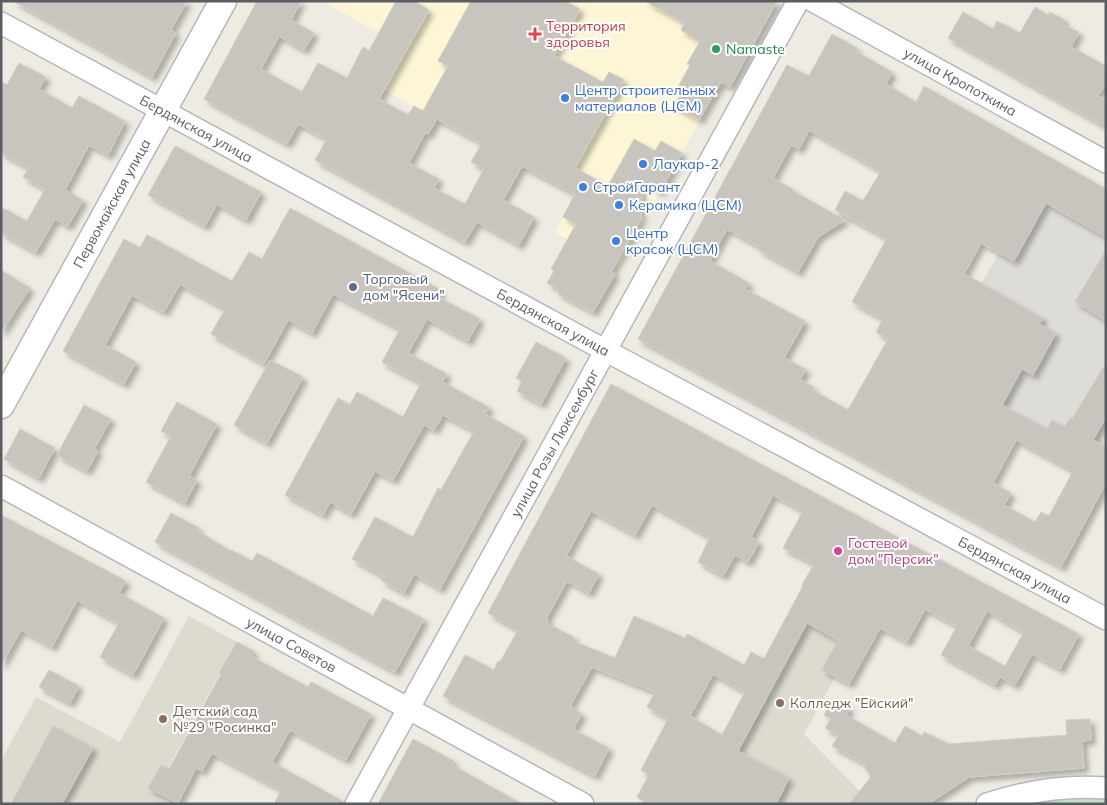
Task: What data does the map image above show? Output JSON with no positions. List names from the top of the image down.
{
  "streets": {
    "street": [
      "улица Кропоткина",
      "Бердянская улица",
      "Первомайская улица",
      "улица Розы Люксембург",
      "улица Советов"
    ]
  },
  "crossings": [
    ["Бердянская улица", "Первомайская улица"],
    ["Бердянская улица", "улица Розы Люксембург"],
    ["улица Розы Люксембург", "улица Советов"]
  ],
  "places": {
    "health": ["Территория здоровья"],
    "other": [
      "Namaste",
      "Центр строительных материалов (ЦСМ)",
      "Лаукар-2",
      "СтройГарант",
      "Керамика (ЦСМ)",
      "Центр красок (ЦСМ)",
      "Торговый дом \"Ясени\"",
      "Гостевой дом \"Персик\"",
      "Колледж \"Ейский\"",
      "Детский сад №29 \"Росинка\""
    ]
  }
}
